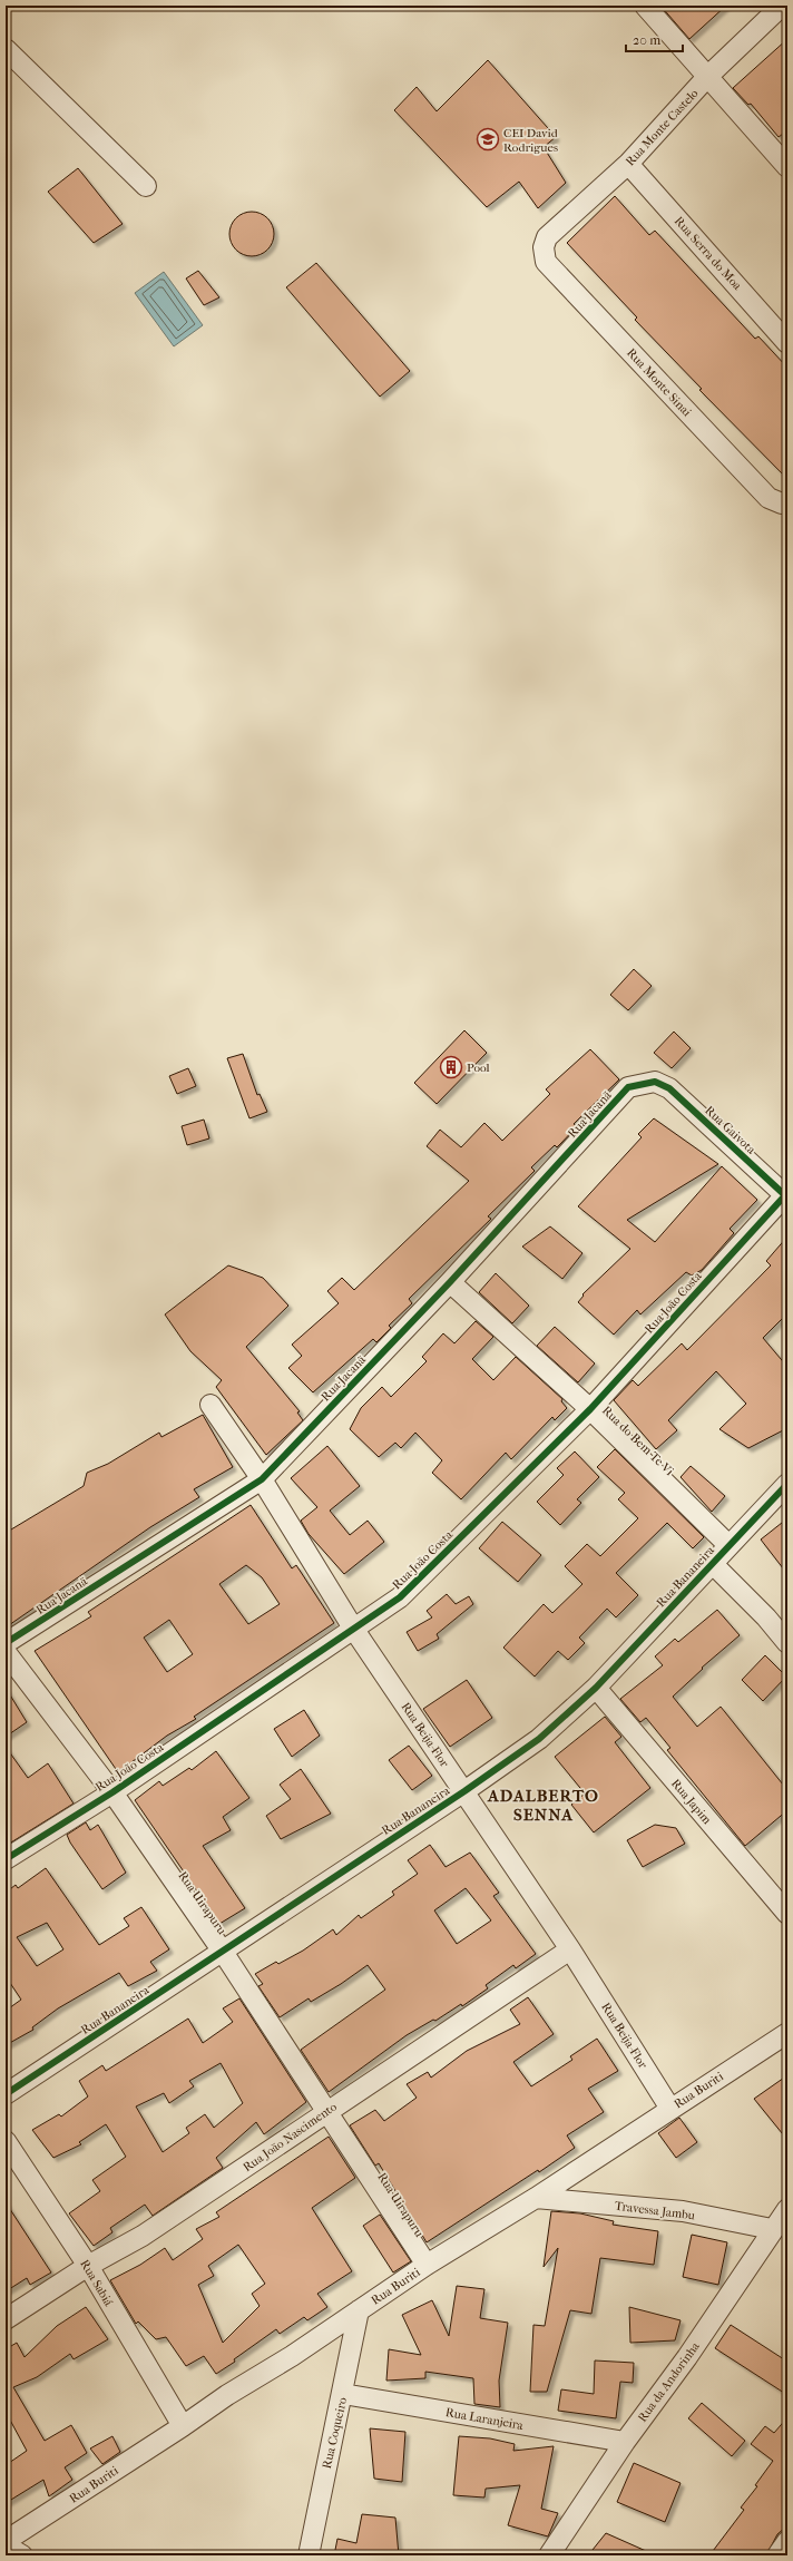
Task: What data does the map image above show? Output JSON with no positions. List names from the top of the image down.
{
  "streets": {
    "street": [
      "Rua Monte Castelo",
      "Rua Serra do Moa",
      "Rua Monte Sinai",
      "Rua Jacanã",
      "Rua Gaivota",
      "Rua João Costa",
      "Rua do Bem Te Vi",
      "Rua Bananeira",
      "Rua Beija-Flor",
      "Rua Japim",
      "Rua Uirapuru",
      "Rua Buriti",
      "Rua João Nascimento",
      "Travessa Jambu",
      "Rua Sabiá",
      "Rua da Andorinha",
      "Rua Laranjeira",
      "Rua Coqueiro"
    ]
  },
  "crossings": [
    ["Rua Monte Castelo", "Rua Serra do Moa"],
    ["Rua Monte Castelo", "Rua Monte Sinai"],
    ["Rua Jacanã", "Rua Gaivota"],
    ["Rua Jacanã", "Rua do Bem Te Vi"],
    ["Rua Jacanã", "Rua Beija-Flor"],
    ["Rua Gaivota", "Rua João Costa"],
    ["Rua João Costa", "Rua do Bem Te Vi"],
    ["Rua João Costa", "Rua Beija-Flor"],
    ["Rua João Costa", "Rua Uirapuru"],
    ["Rua do Bem Te Vi", "Rua Bananeira"],
    ["Rua Bananeira", "Rua Beija-Flor"],
    ["Rua Bananeira", "Rua Japim"],
    ["Rua Bananeira", "Rua Uirapuru"],
    ["Rua Beija-Flor", "Rua Buriti"],
    ["Rua Beija-Flor", "Rua João Nascimento"],
    ["Rua Uirapuru", "Rua Buriti"],
    ["Rua Uirapuru", "Rua João Nascimento"],
    ["Rua Buriti", "Travessa Jambu"],
    ["Rua Buriti", "Rua Sabiá"],
    ["Rua Buriti", "Rua Coqueiro"],
    ["Rua João Nascimento", "Rua Sabiá"],
    ["Travessa Jambu", "Rua da Andorinha"],
    ["Rua da Andorinha", "Rua Laranjeira"],
    ["Rua Laranjeira", "Rua Coqueiro"]
  ],
  "districts": ["ADALBERTO SENNA"],
  "places": {
    "school or university": ["CEI David Rodrigues"],
    "building": ["Pool"]
  },
  "scale_bar": "20 m"
}
